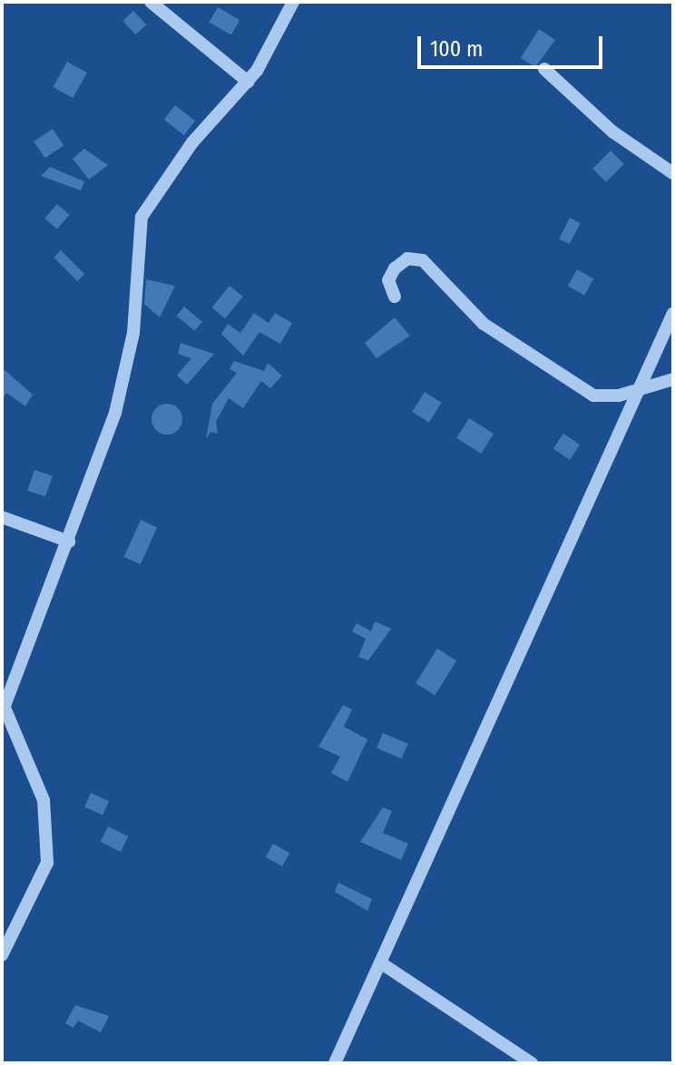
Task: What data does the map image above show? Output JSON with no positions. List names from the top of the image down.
{
  "scale_bar": "100 m"
}
